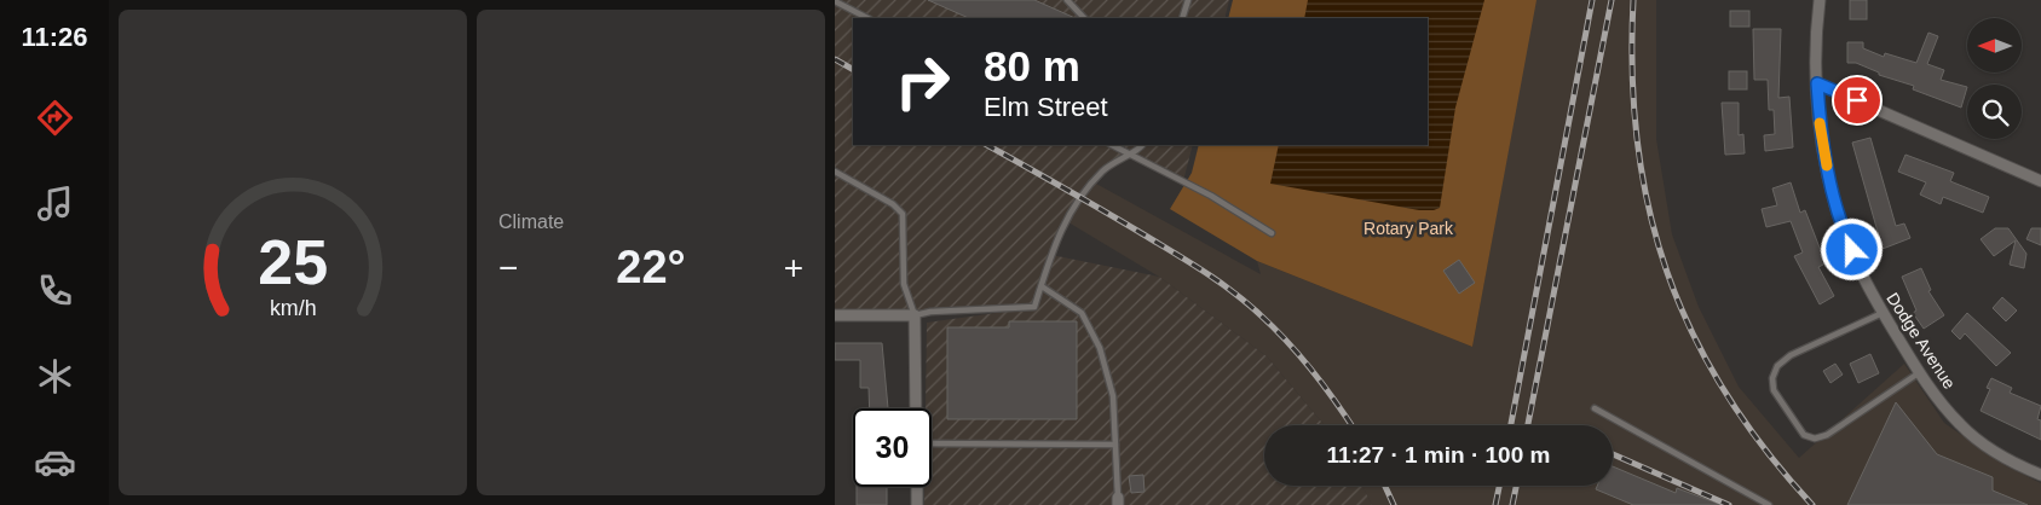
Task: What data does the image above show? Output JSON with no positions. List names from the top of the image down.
{
  "streets": {
    "street": ["Dodge Avenue"]
  },
  "parks": ["Rotary Park"],
  "north": "left",
  "page": {
    "tabs": "11:26",
    "tile": "Climate",
    "turn": ["80 m", "Elm Street"],
    "heat": ["−", "22°", "+"],
    "limit": "30",
    "trip": "11:27 · 1 min · 100 m",
    "gauge": ["25", "km/h"]
  }
}
